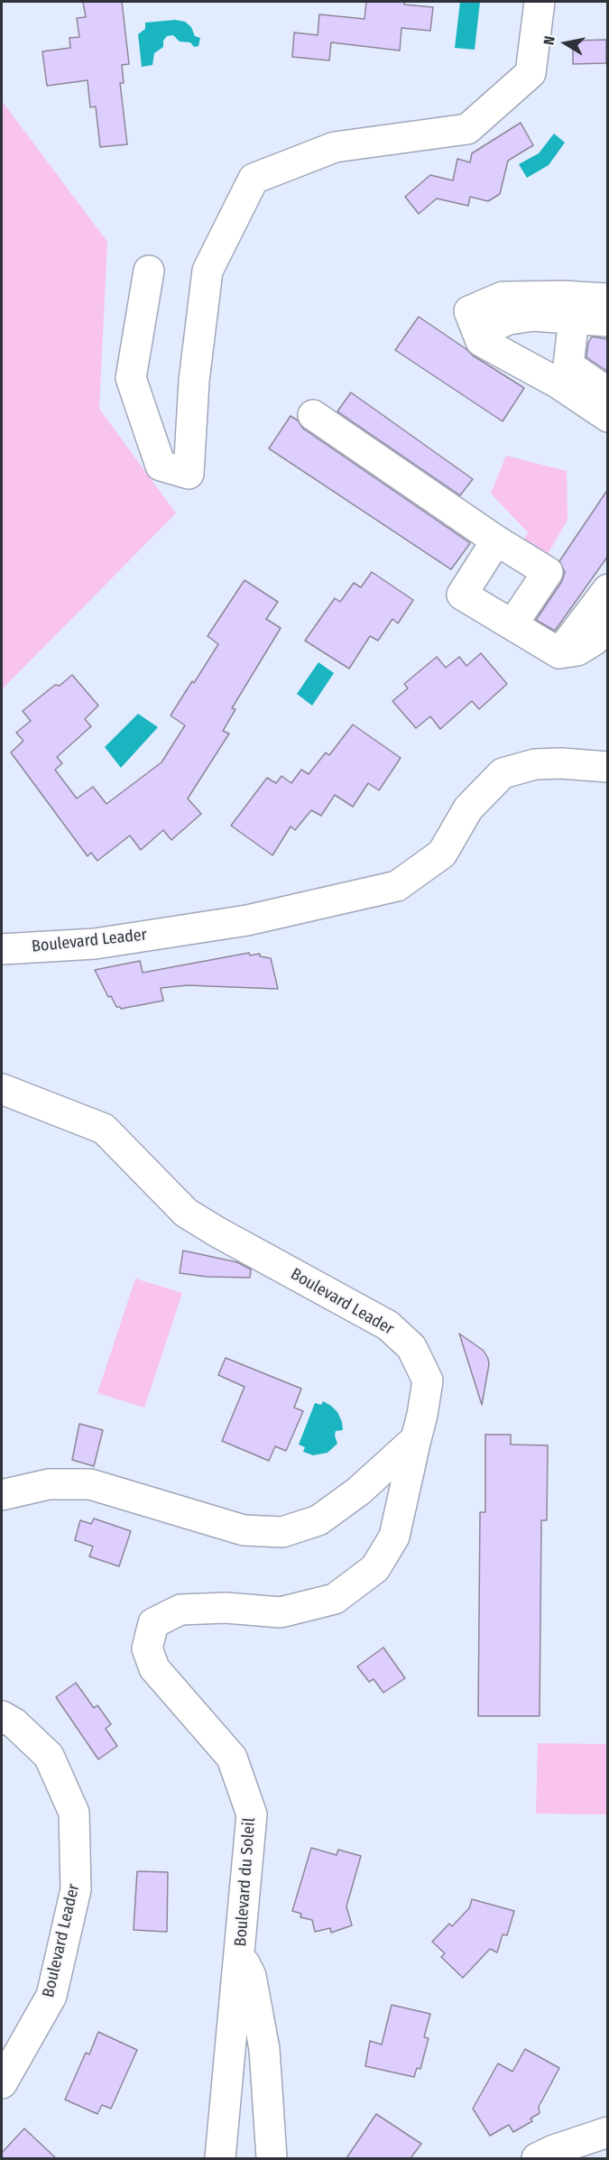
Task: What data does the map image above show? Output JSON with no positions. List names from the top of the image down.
{
  "streets": {
    "street": ["Boulevard Leader", "Boulevard du Soleil"]
  },
  "crossings": [
    ["Boulevard Leader", "Boulevard du Soleil"]
  ],
  "north": "left"
}
